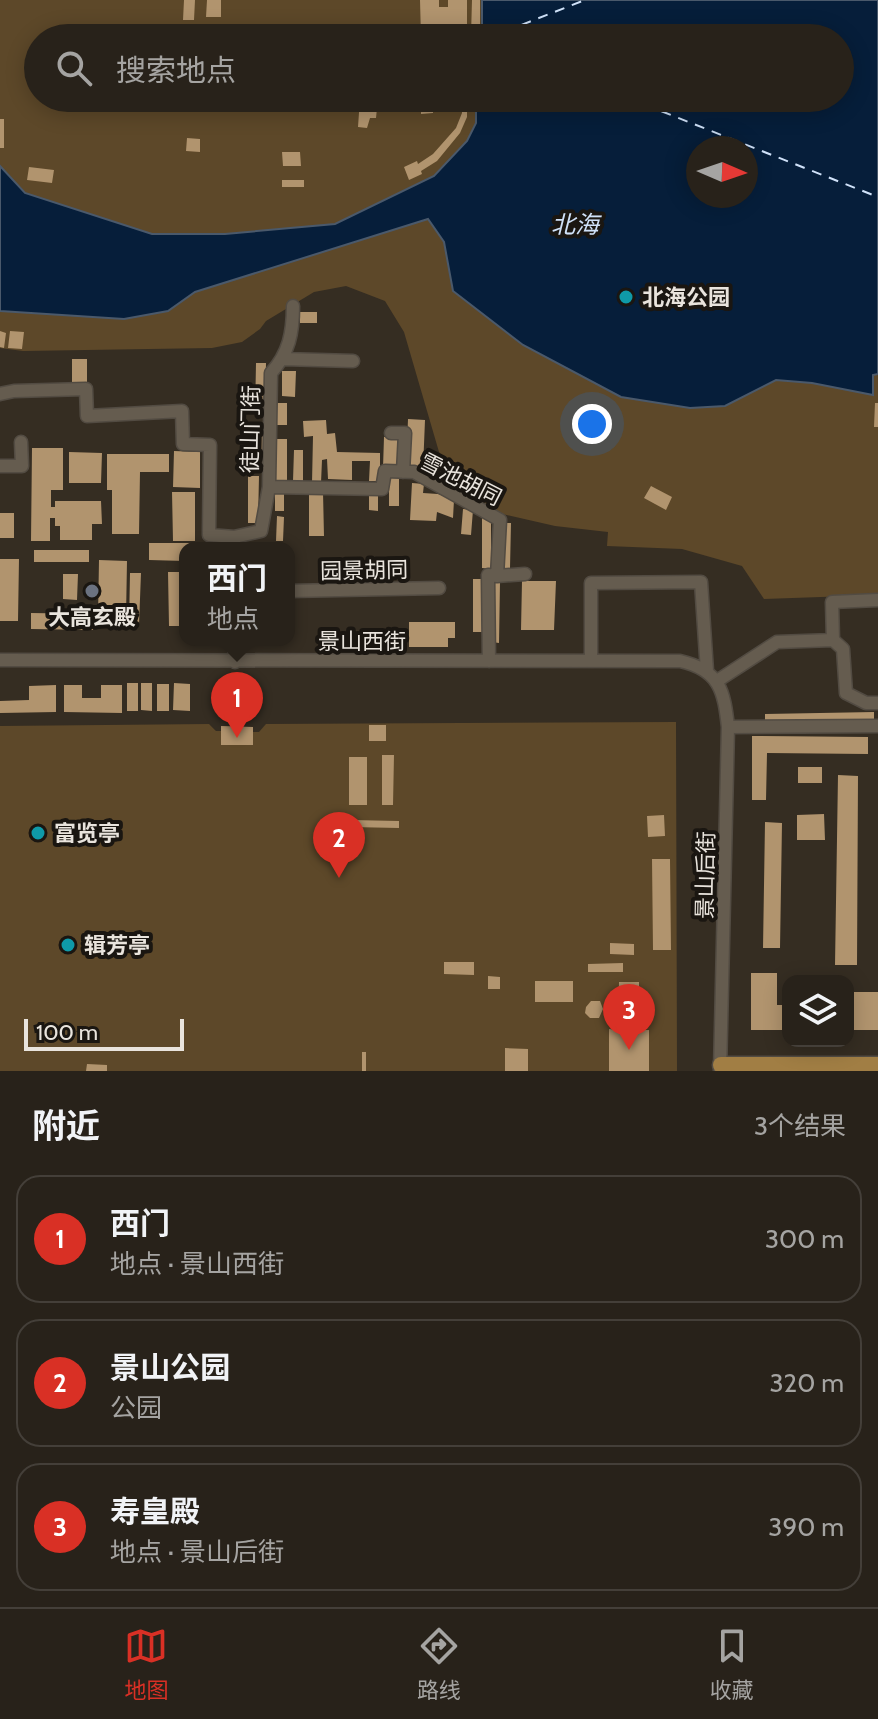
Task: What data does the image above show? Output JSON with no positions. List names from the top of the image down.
{
  "streets": {
    "street": [
      "徒山门街",
      "雪池胡同",
      "园景胡同",
      "景山西街",
      "景山后街"
    ]
  },
  "crossings": [
    ["徒山门街", "雪池胡同"],
    ["雪池胡同", "景山西街"]
  ],
  "water": ["北海"],
  "places": [
    "北海公园",
    "大高玄殿",
    "富览亭",
    "辑芳亭"
  ],
  "scale_bar": "100 m",
  "north": "right",
  "page": {
    "search": "搜索地点",
    "popup": ["西门", "地点"],
    "pins": ["1", "2", "3"],
    "scale": "100 m",
    "heading": ["附近", "3个结果"],
    "list": [
      {
        "mark": "1",
        "name": "西门",
        "note": "地点 · 景山西街",
        "value": "300 m"
      },
      {
        "mark": "2",
        "name": "景山公园",
        "note": "公园",
        "value": "320 m"
      },
      {
        "mark": "3",
        "name": "寿皇殿",
        "note": "地点 · 景山后街",
        "value": "390 m"
      }
    ],
    "nav": ["地图", "路线", "收藏"]
  }
}
